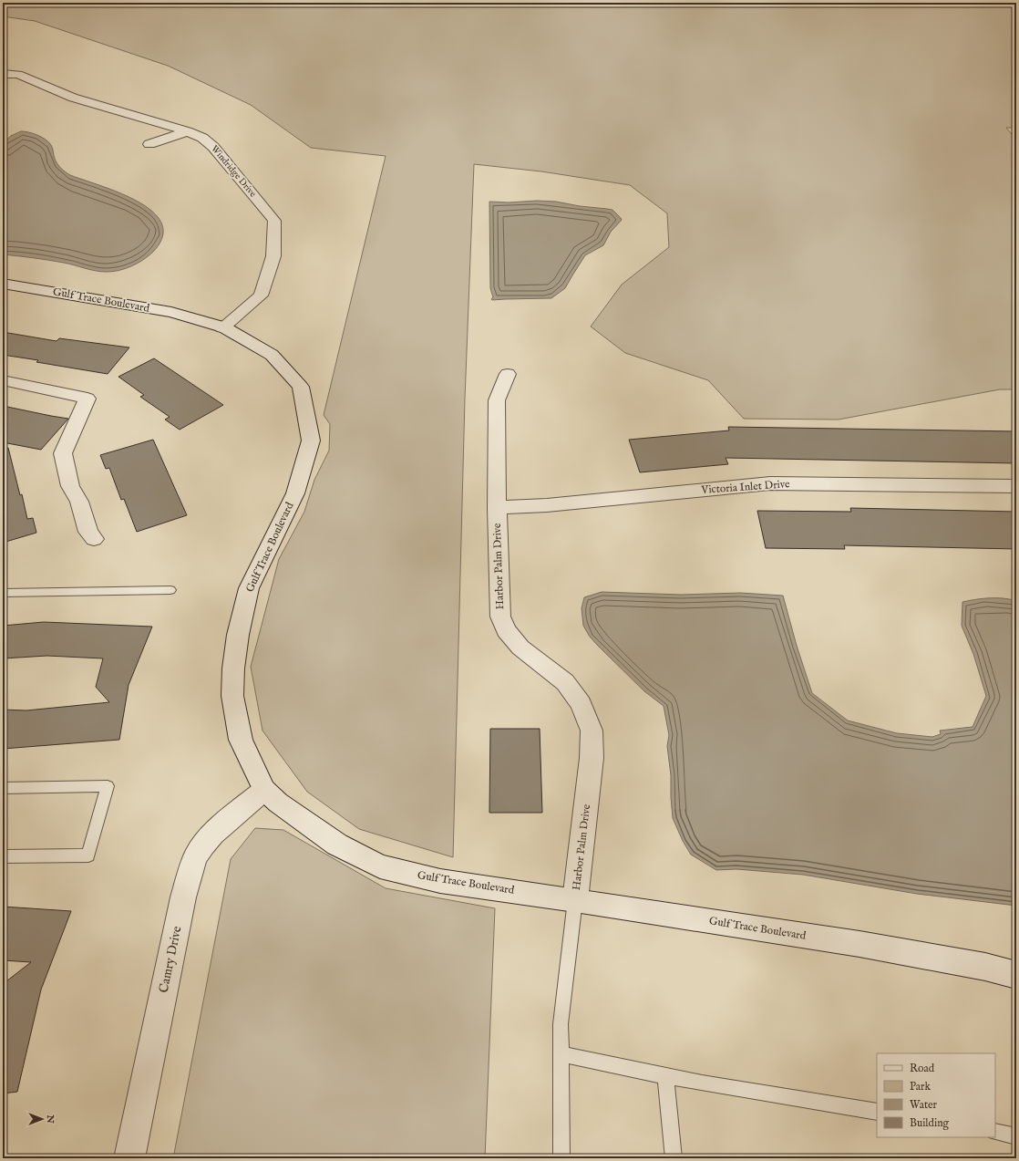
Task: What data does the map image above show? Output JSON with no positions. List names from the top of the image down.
{
  "streets": {
    "street": [
      "Windridge Drive",
      "Gulf Trace Boulevard",
      "Victoria Inlet Drive",
      "Harbor Palm Drive",
      "Camry Drive"
    ]
  },
  "crossings": [
    ["Windridge Drive", "Gulf Trace Boulevard"],
    ["Gulf Trace Boulevard", "Harbor Palm Drive"],
    ["Gulf Trace Boulevard", "Camry Drive"],
    ["Victoria Inlet Drive", "Harbor Palm Drive"]
  ],
  "legend": [
    "Road",
    "Park",
    "Water",
    "Building"
  ],
  "north": "right"
}
